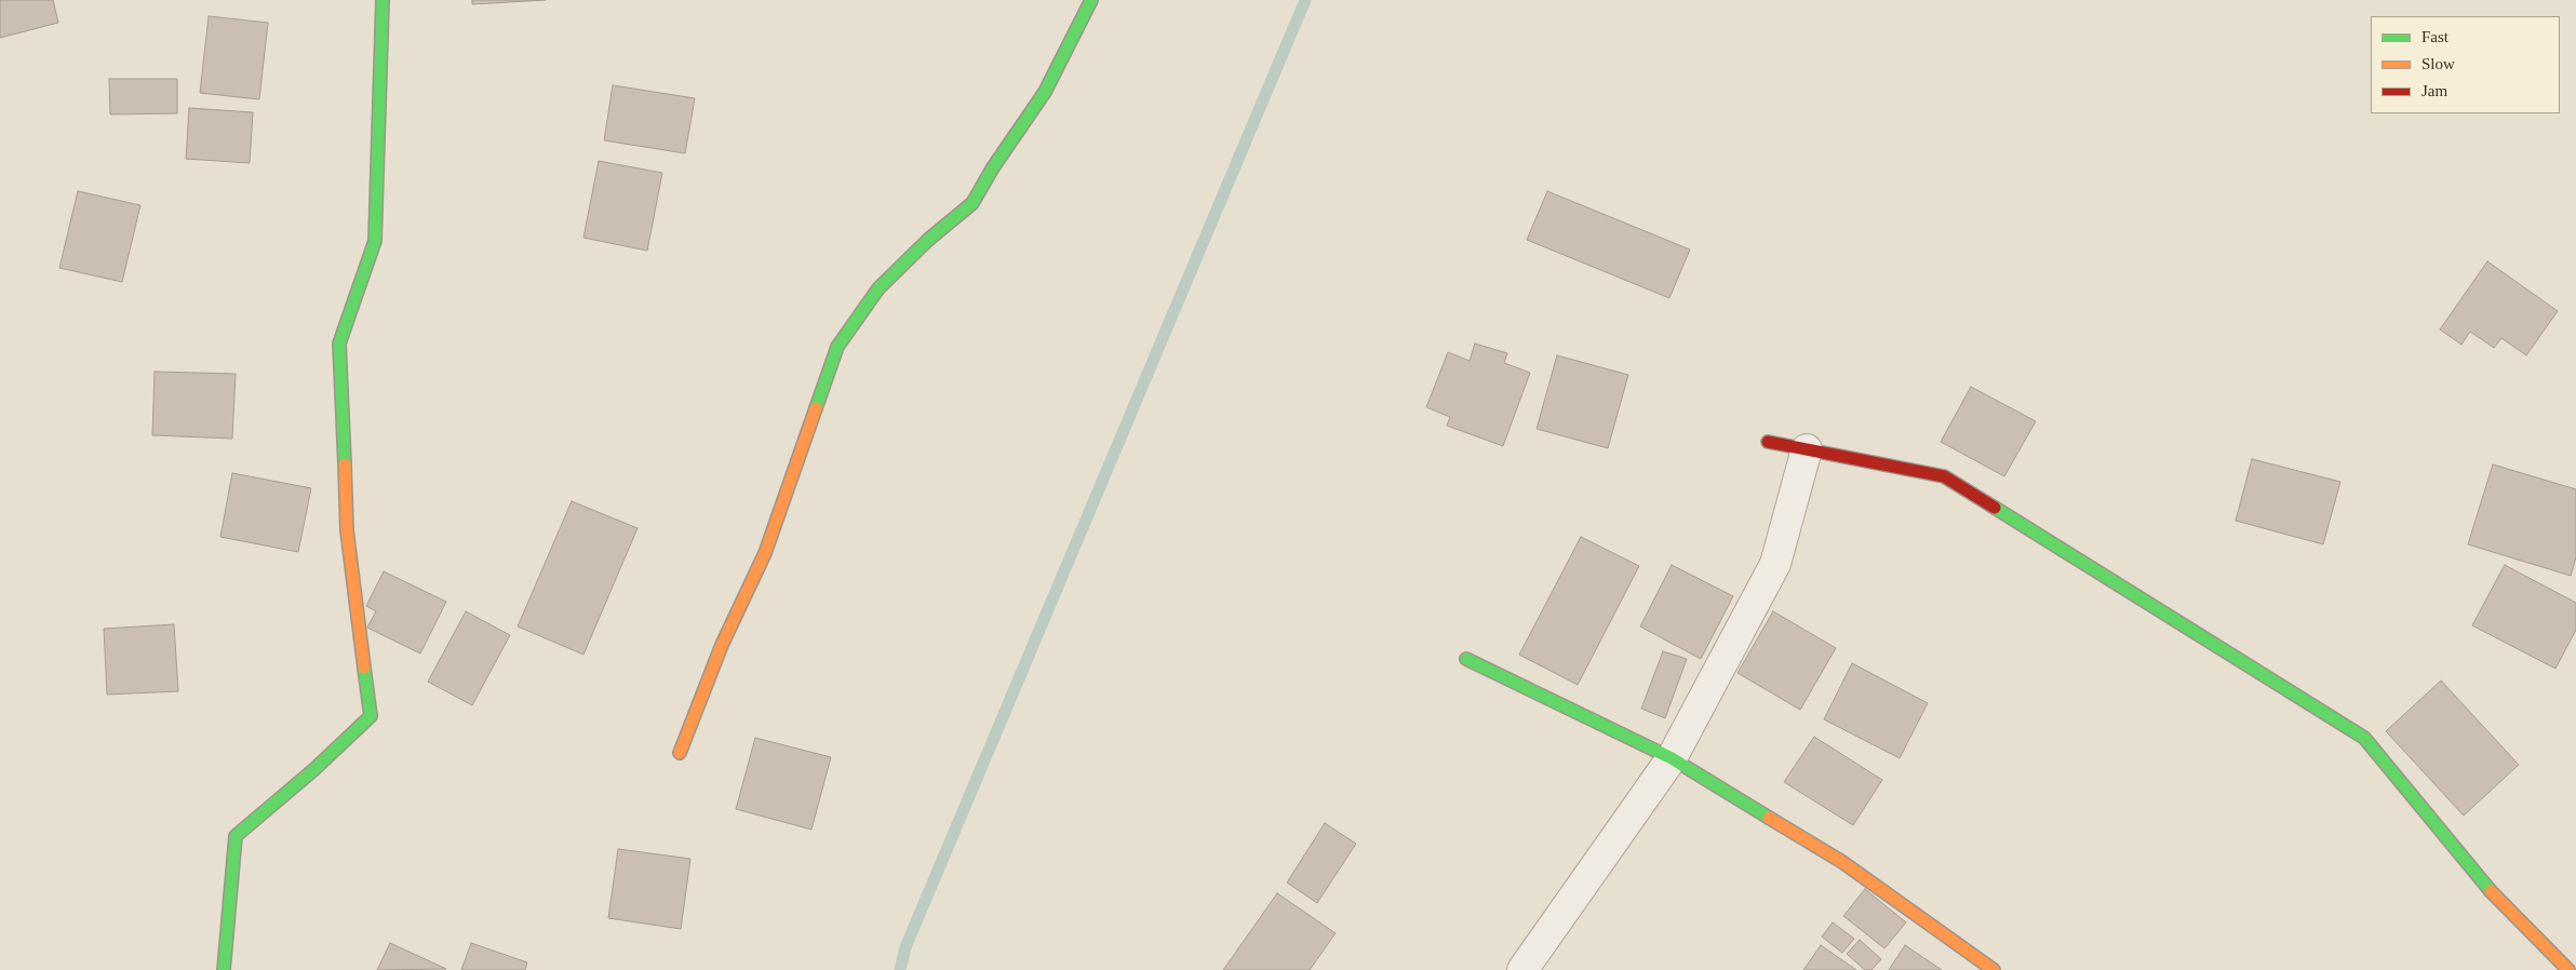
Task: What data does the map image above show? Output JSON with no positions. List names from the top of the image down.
{
  "legend": ["Fast", "Slow", "Jam"]
}
